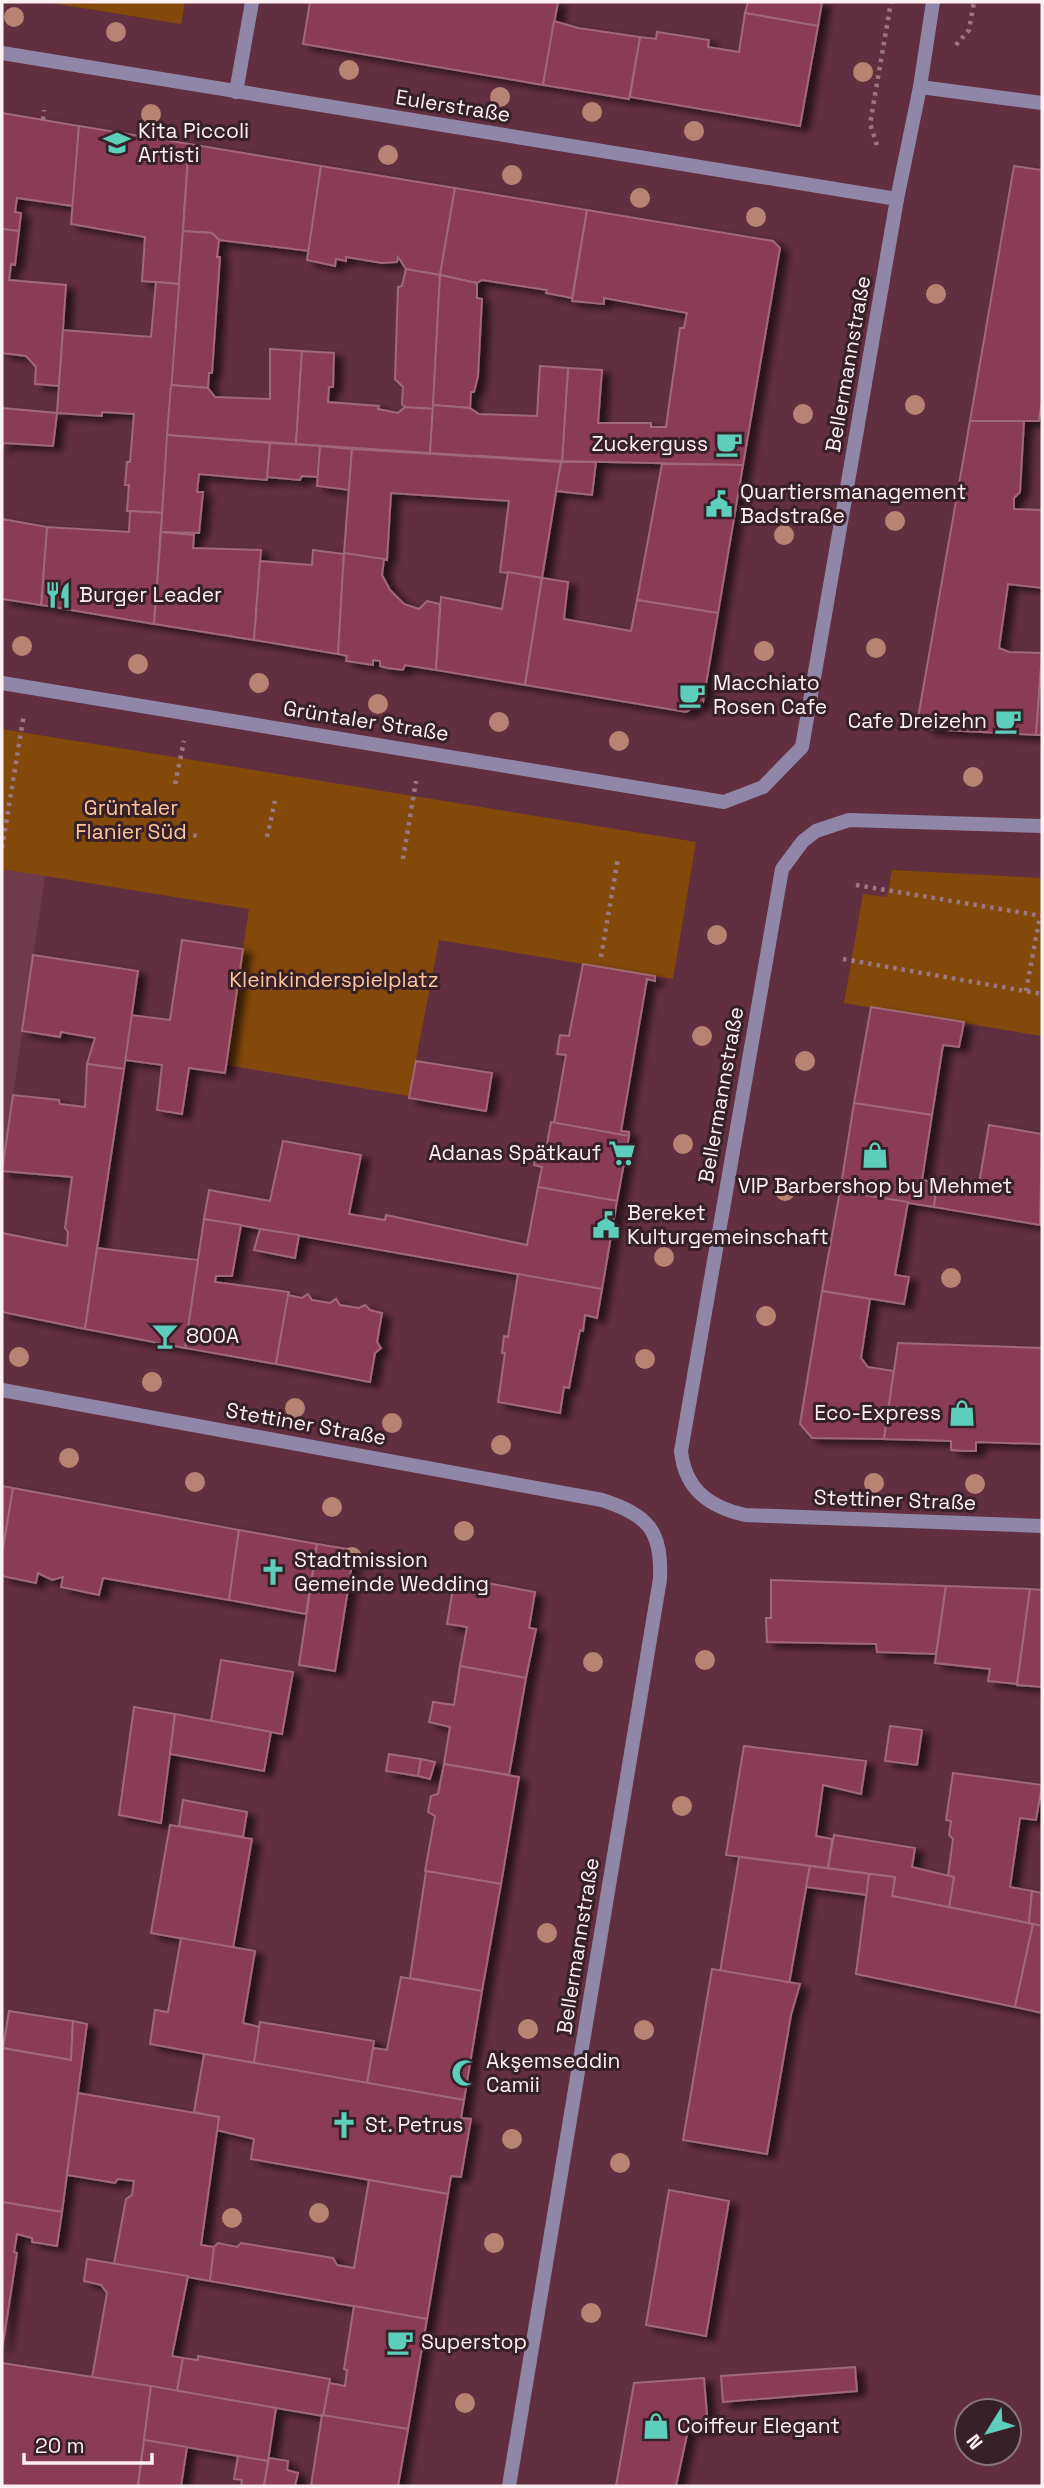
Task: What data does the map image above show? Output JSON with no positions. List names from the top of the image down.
{
  "streets": {
    "street": [
      "Eulerstraße",
      "Bellermannstraße",
      "Grüntaler Straße",
      "Stettiner Straße"
    ]
  },
  "crossings": [
    ["Eulerstraße", "Bellermannstraße"],
    ["Bellermannstraße", "Grüntaler Straße"],
    ["Bellermannstraße", "Stettiner Straße"]
  ],
  "parks": ["Grüntaler Flanier Süd", "Kleinkinderspielplatz"],
  "places": {
    "school or university": ["Kita Piccoli Artisti"],
    "cafe": [
      "Zuckerguss",
      "Macchiato Rosen Cafe",
      "Cafe Dreizehn",
      "Superstop"
    ],
    "public building": ["Quartiersmanagement Badstraße", "Bereket Kulturgemeinschaft"],
    "restaurant": ["Burger Leader"],
    "supermarket": ["Adanas Spätkauf"],
    "shop": ["VIP Barbershop by Mehmet", "Eco-Express", "Coiffeur Elegant"],
    "bar": ["800A"],
    "church": ["Stadtmission Gemeinde Wedding", "St. Petrus"],
    "mosque": ["Akşemseddin Camii"]
  },
  "scale_bar": "20 m",
  "north": "bottom left"
}
